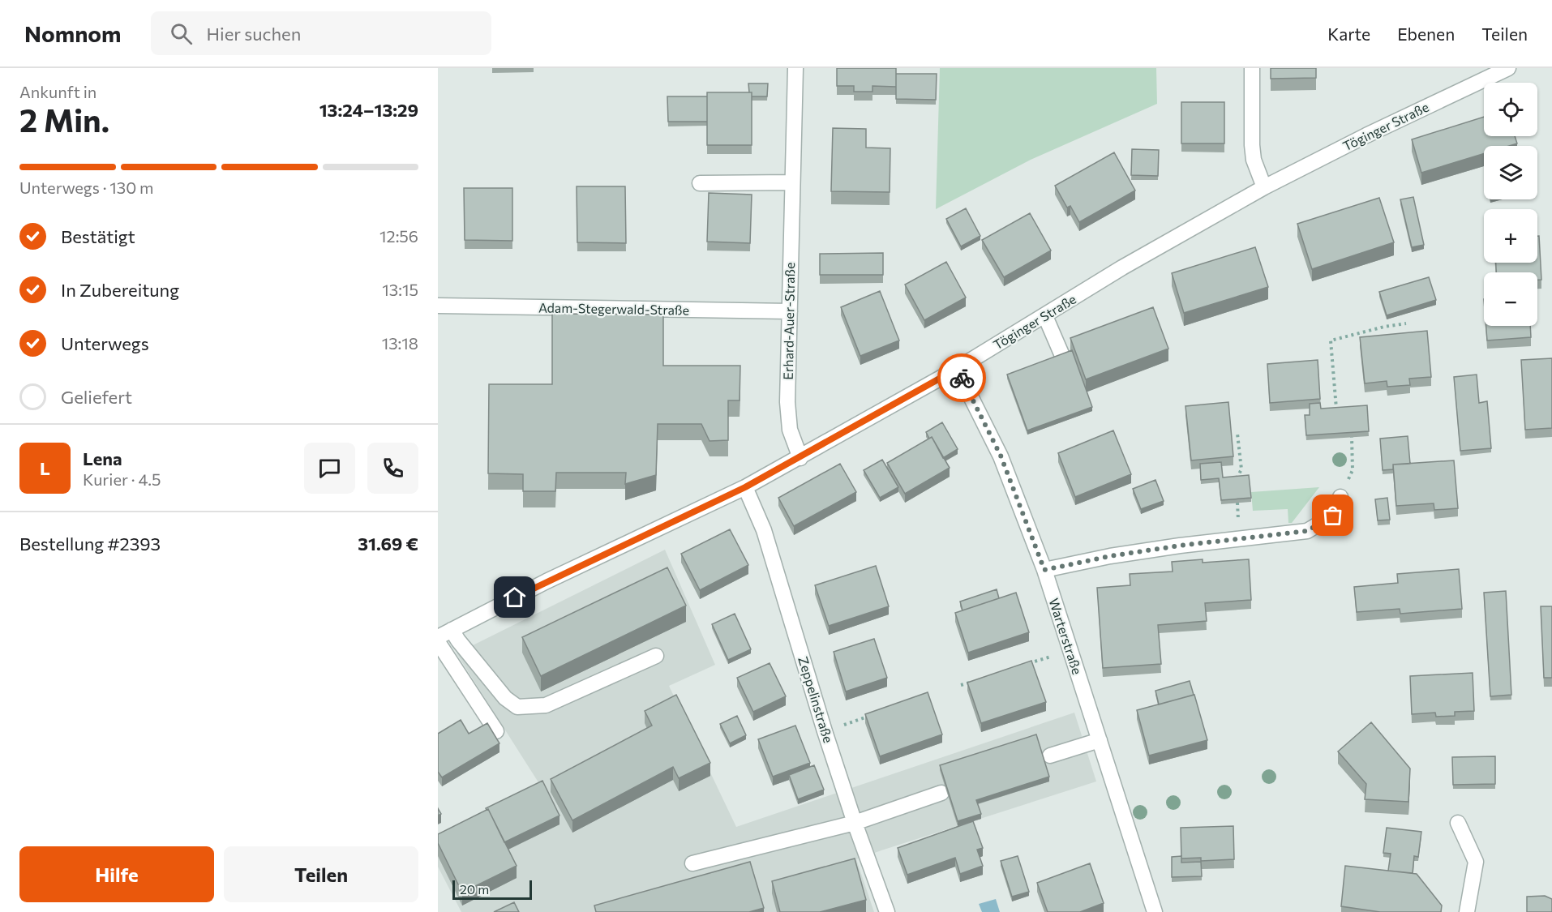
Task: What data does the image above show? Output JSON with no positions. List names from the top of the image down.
{
  "streets": {
    "street": [
      "Töginger Straße",
      "Adam-Stegerwald-Straße",
      "Erhard-Auer-Straße",
      "Warterstraße",
      "Zeppelinstraße"
    ]
  },
  "crossings": [
    ["Töginger Straße", "Erhard-Auer-Straße"],
    ["Töginger Straße", "Warterstraße"],
    ["Töginger Straße", "Zeppelinstraße"],
    ["Adam-Stegerwald-Straße", "Erhard-Auer-Straße"]
  ],
  "scale_bar": "20 m",
  "page": {
    "header": "Nomnom",
    "search": "Hier suchen",
    "nav": ["Karte", "Ebenen", "Teilen"],
    "heading": ["2 Min.", "Ankunft in", "13:24–13:29"],
    "panel": [
      "Lena",
      "Kurier · 4.5",
      "Bestellung #2393",
      "31.69 €"
    ],
    "map_buttons": ["+", "−"],
    "bar": "Unterwegs · 130 m",
    "list": [
      ["Bestätigt", "12:56"],
      ["In Zubereitung", "13:15"],
      ["Unterwegs", "13:18"],
      "Geliefert"
    ],
    "round": "L",
    "buttons": ["Hilfe", "Teilen"],
    "scale": "20 m"
  }
}
